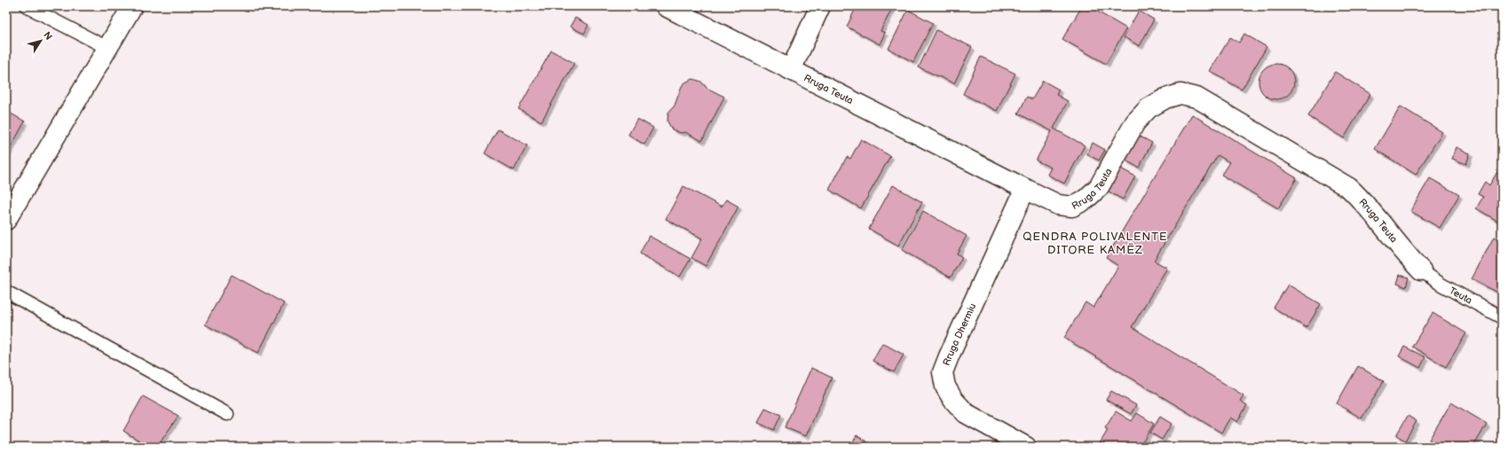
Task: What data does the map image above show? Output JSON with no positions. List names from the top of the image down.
{
  "streets": {
    "street": ["Rruga Teuta", "Rruga Dhermiu"],
    "lane": ["Teuta"]
  },
  "crossings": [
    ["Rruga Teuta", "Teuta"],
    ["Rruga Teuta", "Rruga Dhermiu"]
  ],
  "districts": ["QENDRA POLIVALENTE DITORE KAMËZ"],
  "north": "top right"
}
